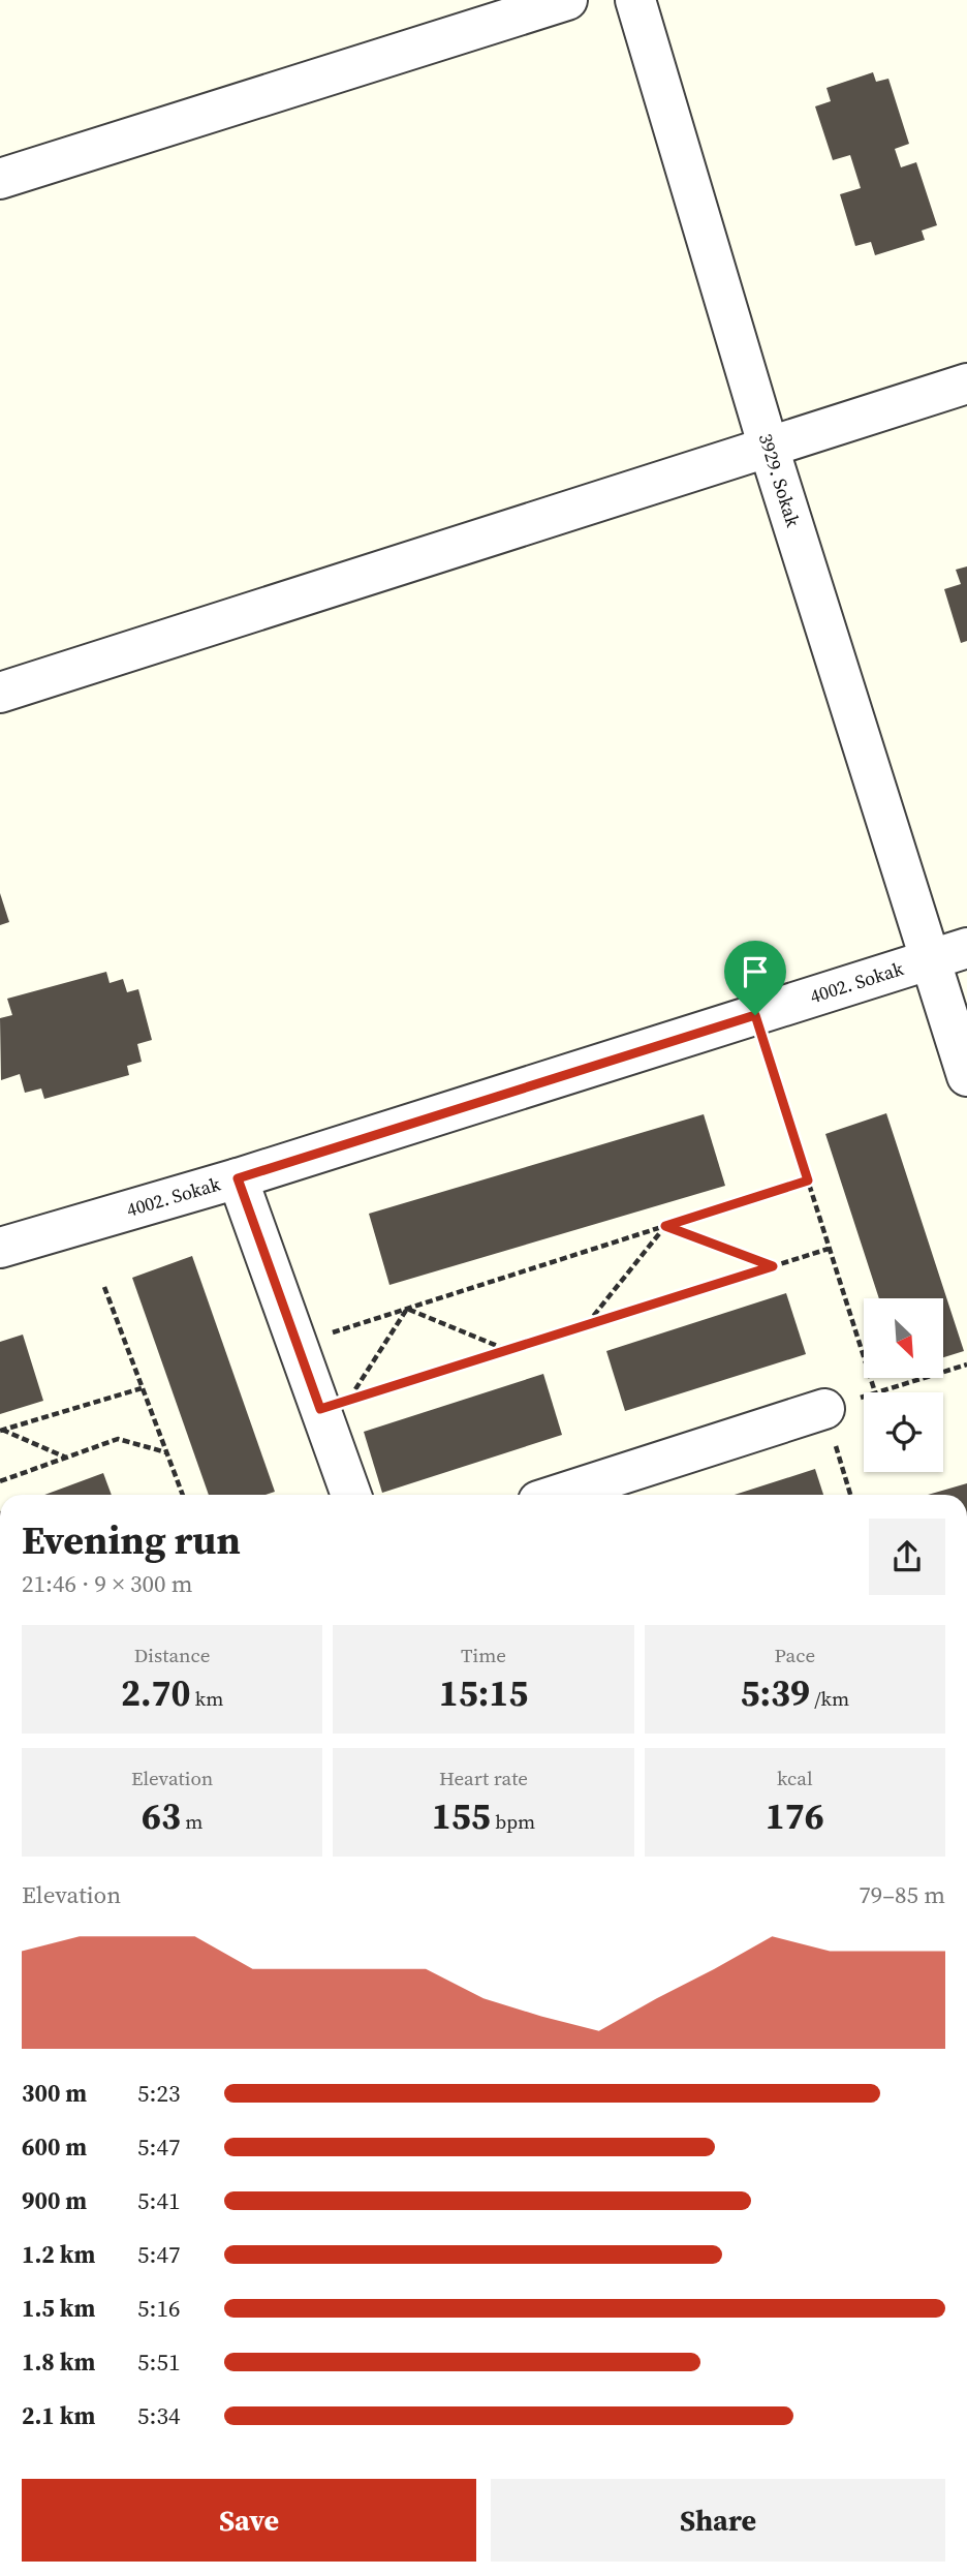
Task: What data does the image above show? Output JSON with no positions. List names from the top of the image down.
{
  "streets": {
    "street": ["3929. Sokak", "4002. Sokak"]
  },
  "crossings": [
    ["3929. Sokak", "4002. Sokak"]
  ],
  "north": "bottom right",
  "page": {
    "heading": ["Evening run", "21:46 · 9 × 300 m"],
    "stats": [
      ["Distance", "2.70 km"],
      ["Time", "15:15"],
      ["Pace", "5:39 /km"],
      ["Elevation", "63 m"],
      ["Heart rate", "155 bpm"],
      ["kcal", "176"]
    ],
    "chart": ["Elevation", "79–85 m"],
    "list": [
      {
        "name": "300 m",
        "note": "5:23"
      },
      {
        "name": "600 m",
        "note": "5:47"
      },
      {
        "name": "900 m",
        "note": "5:41"
      },
      {
        "name": "1.2 km",
        "note": "5:47"
      },
      {
        "name": "1.5 km",
        "note": "5:16"
      },
      {
        "name": "1.8 km",
        "note": "5:51"
      },
      {
        "name": "2.1 km",
        "note": "5:34"
      }
    ],
    "buttons": ["Save", "Share"]
  }
}
